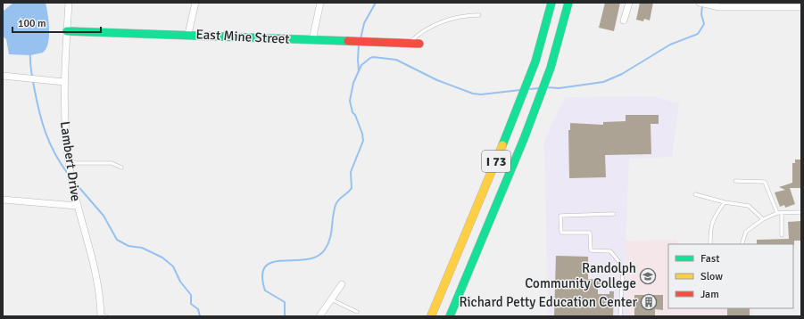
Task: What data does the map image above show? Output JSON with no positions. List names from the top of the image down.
{
  "streets": {
    "main road": ["East Mine Street", "I 73"],
    "street": ["Lambert Drive"]
  },
  "crossings": [
    ["East Mine Street", "Lambert Drive"]
  ],
  "places": {
    "school or university": ["Randolph Community College"],
    "building": ["Richard Petty Education Center"]
  },
  "legend": ["Fast", "Slow", "Jam"],
  "scale_bar": "100 m"
}
